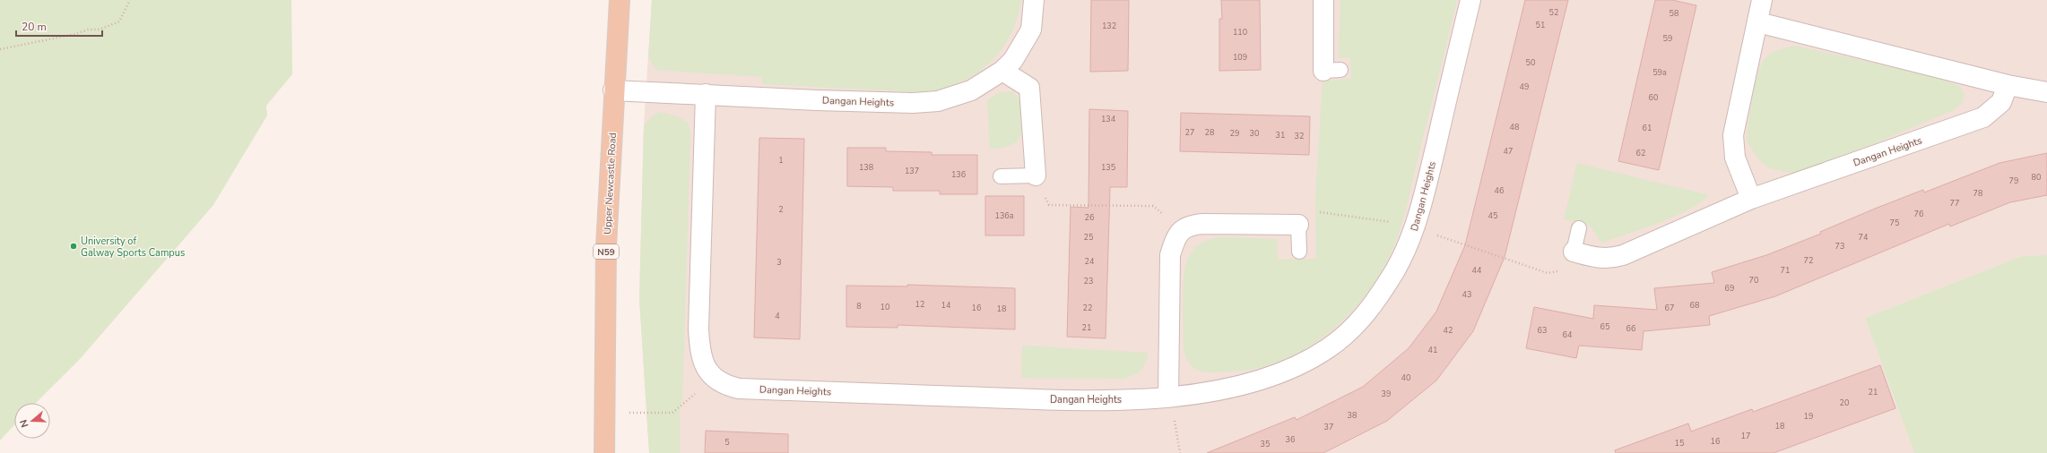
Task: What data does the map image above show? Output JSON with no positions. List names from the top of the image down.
{
  "streets": {
    "main road": ["Upper Newcastle Road", "N59"],
    "street": ["Dangan Heights"]
  },
  "crossings": [
    ["Dangan Heights", "Upper Newcastle Road"]
  ],
  "places": ["University of Galway Sports Campus"],
  "house_numbers": [
    "52",
    "58",
    "51",
    "132",
    "110",
    "59",
    "109",
    "50",
    "59a",
    "49",
    "60",
    "134",
    "48",
    "61",
    "27",
    "28",
    "29",
    "30",
    "31",
    "32",
    "47",
    "62",
    "1",
    "138",
    "135",
    "137",
    "136",
    "80",
    "79",
    "46",
    "78",
    "77",
    "2",
    "76",
    "136a",
    "45",
    "26",
    "75",
    "25",
    "74",
    "73",
    "72",
    "24",
    "3",
    "44",
    "71",
    "70",
    "23",
    "69",
    "43",
    "12",
    "14",
    "68",
    "8",
    "10",
    "16",
    "22",
    "67",
    "18",
    "4",
    "65",
    "21",
    "66",
    "42",
    "63",
    "64",
    "41",
    "40",
    "21",
    "39",
    "20",
    "38",
    "19",
    "18",
    "37",
    "17",
    "36",
    "16",
    "5",
    "15",
    "35"
  ],
  "scale_bar": "20 m",
  "north": "left"
}
